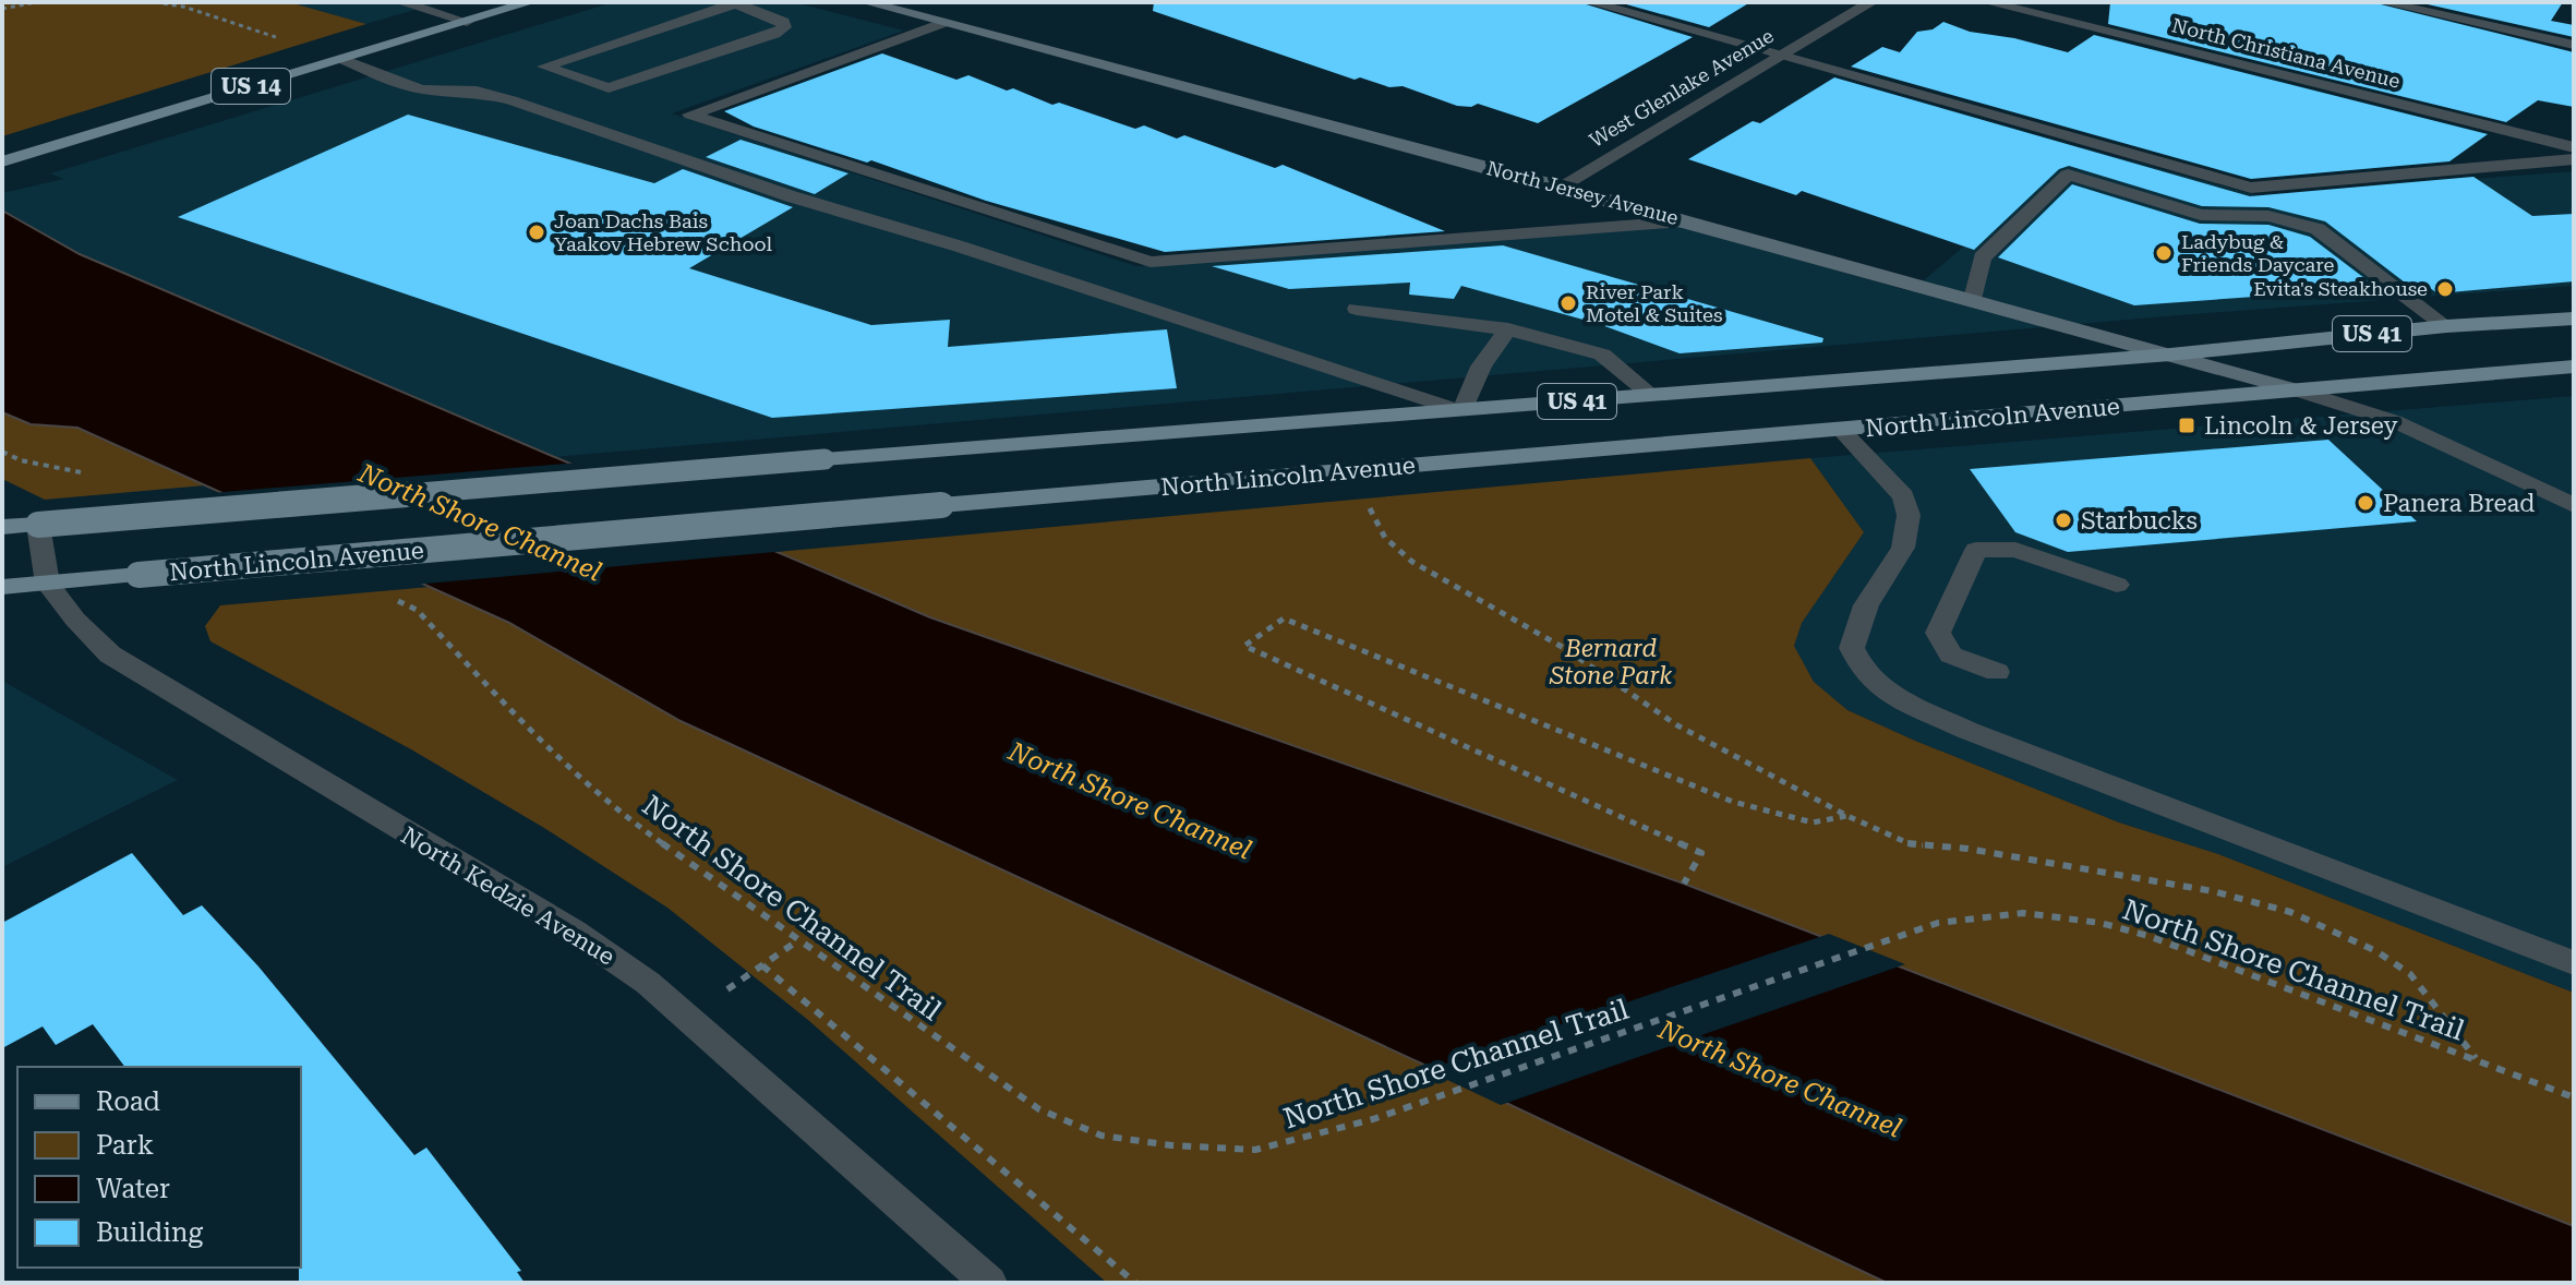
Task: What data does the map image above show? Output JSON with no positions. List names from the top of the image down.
{
  "streets": {
    "main road": [
      "US 14",
      "North Jersey Avenue",
      "US 41",
      "North Lincoln Avenue"
    ],
    "street": ["North Christiana Avenue", "West Glenlake Avenue", "North Kedzie Avenue"],
    "path": ["North Shore Channel Trail"]
  },
  "crossings": [
    ["West Glenlake Avenue", "North Jersey Avenue"],
    ["North Jersey Avenue", "North Lincoln Avenue"],
    ["North Lincoln Avenue", "North Kedzie Avenue"]
  ],
  "water": ["North Shore Channel"],
  "parks": ["Bernard Stone Park"],
  "places": {
    "other": [
      "Joan Dachs Bais Yaakov Hebrew School",
      "Ladybug & Friends Daycare",
      "Evita's Steakhouse",
      "River Park Motel & Suites",
      "Panera Bread",
      "Starbucks"
    ],
    "transit": ["Lincoln & Jersey"]
  },
  "legend": [
    "Road",
    "Park",
    "Water",
    "Building"
  ]
}
